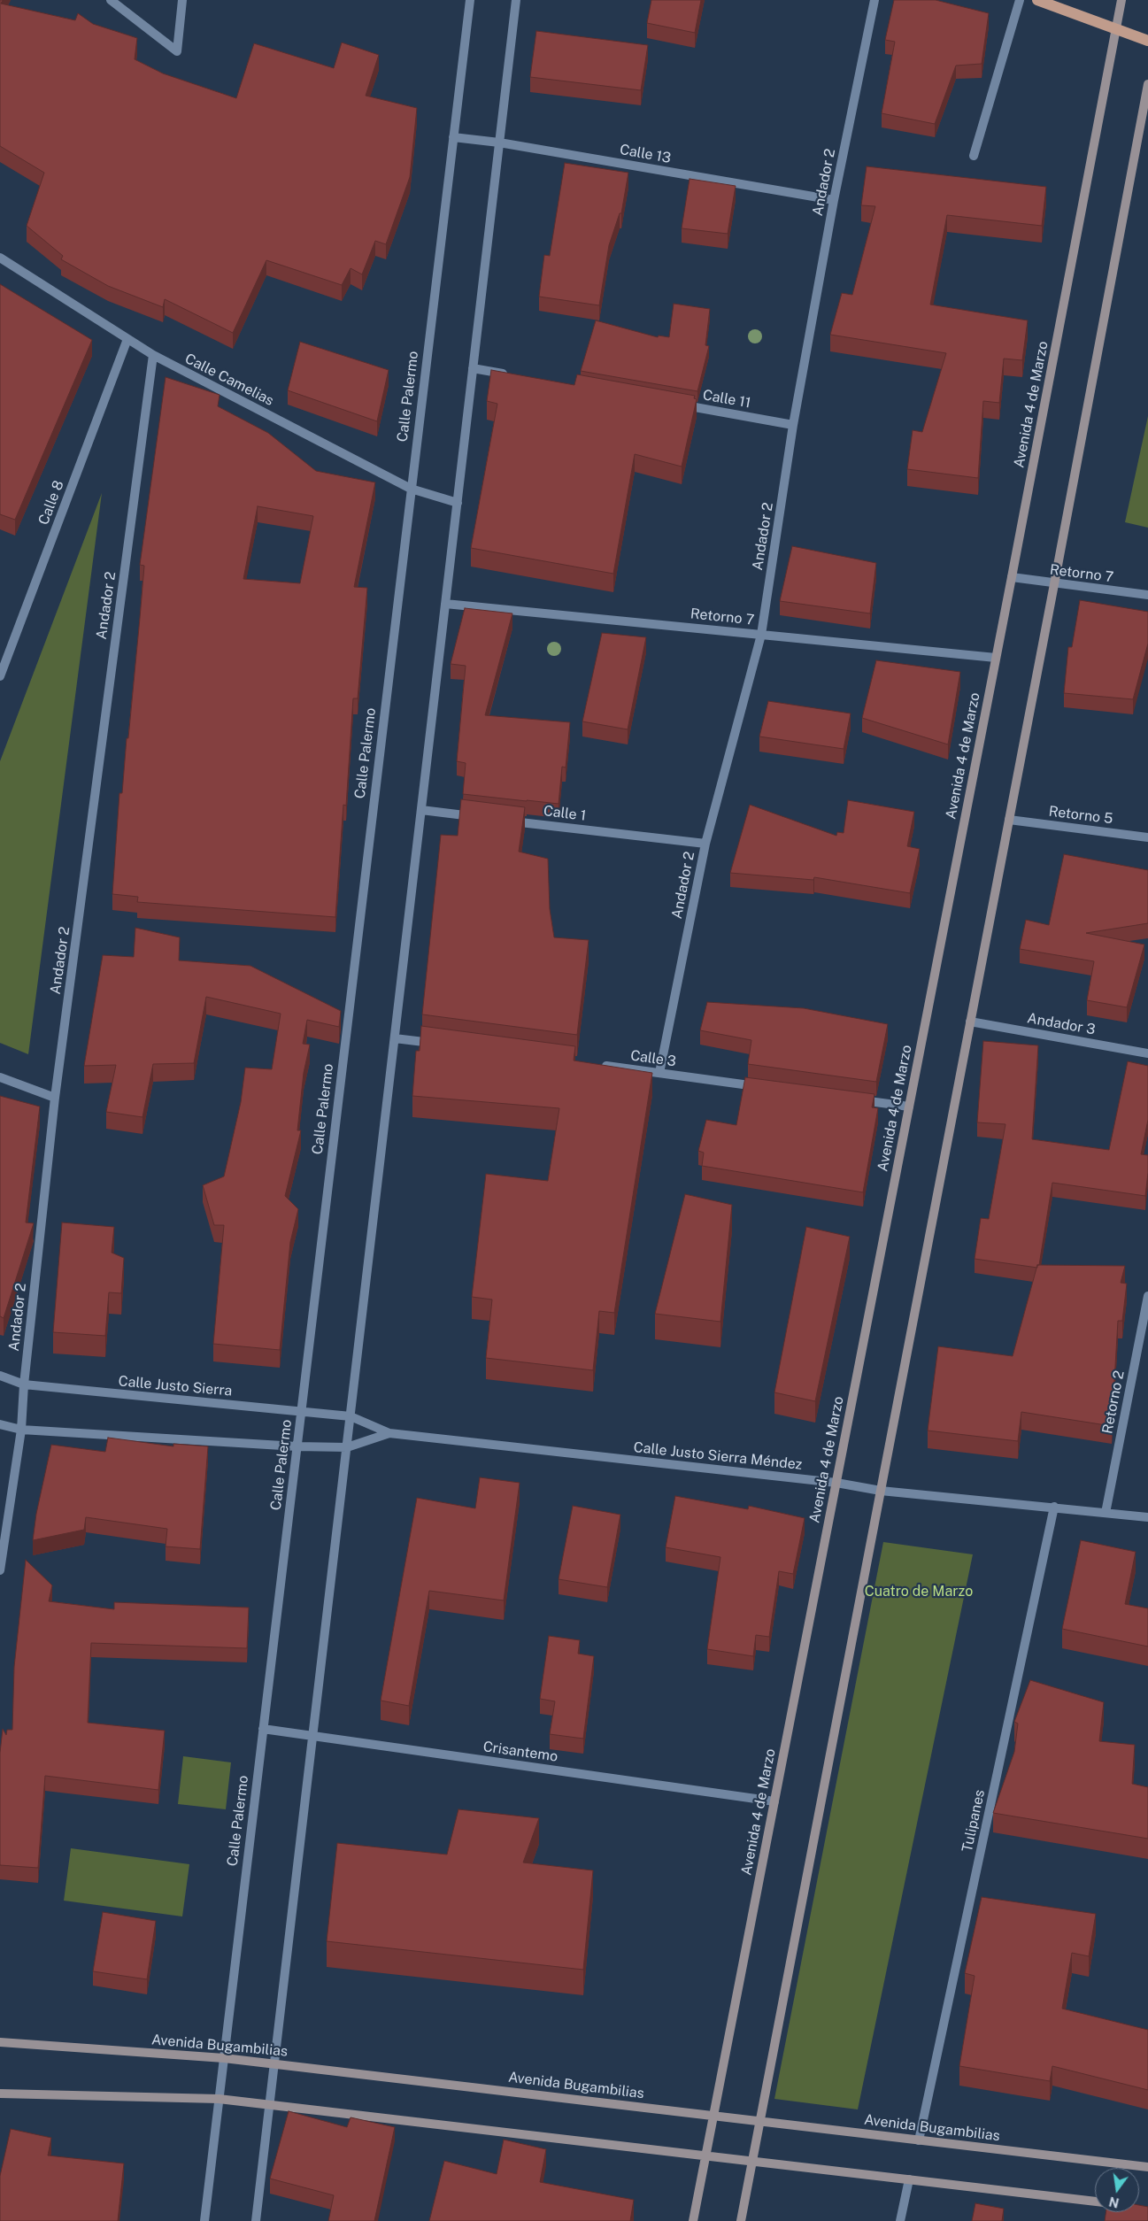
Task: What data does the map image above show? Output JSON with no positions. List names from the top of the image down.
{
  "streets": {
    "main road": ["Avenida 4 de Marzo", "Avenida Bugambilias"],
    "street": [
      "Calle 13",
      "Andador 2",
      "Calle Camelias",
      "Calle Palermo",
      "Calle 11",
      "Calle 8",
      "Retorno 7",
      "Calle 1",
      "Retorno 5",
      "Andador 3",
      "Calle 3",
      "Calle Justo Sierra",
      "Retorno 2",
      "Calle Justo Sierra Méndez",
      "Crisantemo",
      "Tulipanes"
    ]
  },
  "crossings": [
    ["Calle 13", "Andador 2"],
    ["Calle 13", "Calle Palermo"],
    ["Andador 2", "Calle Camelias"],
    ["Andador 2", "Calle 11"],
    ["Andador 2", "Retorno 7"],
    ["Andador 2", "Calle 1"],
    ["Andador 2", "Calle 3"],
    ["Andador 2", "Calle Justo Sierra"],
    ["Calle Camelias", "Calle Palermo"],
    ["Calle Camelias", "Calle 8"],
    ["Calle Palermo", "Calle Justo Sierra"],
    ["Calle Palermo", "Crisantemo"],
    ["Calle Palermo", "Avenida Bugambilias"],
    ["Avenida 4 de Marzo", "Retorno 7"],
    ["Avenida 4 de Marzo", "Calle Justo Sierra Méndez"],
    ["Avenida 4 de Marzo", "Crisantemo"],
    ["Avenida 4 de Marzo", "Avenida Bugambilias"],
    ["Calle Justo Sierra", "Calle Justo Sierra Méndez"],
    ["Retorno 2", "Calle Justo Sierra Méndez"],
    ["Calle Justo Sierra Méndez", "Tulipanes"],
    ["Tulipanes", "Avenida Bugambilias"]
  ],
  "parks": ["Cuatro de Marzo"],
  "north": "bottom"
}
